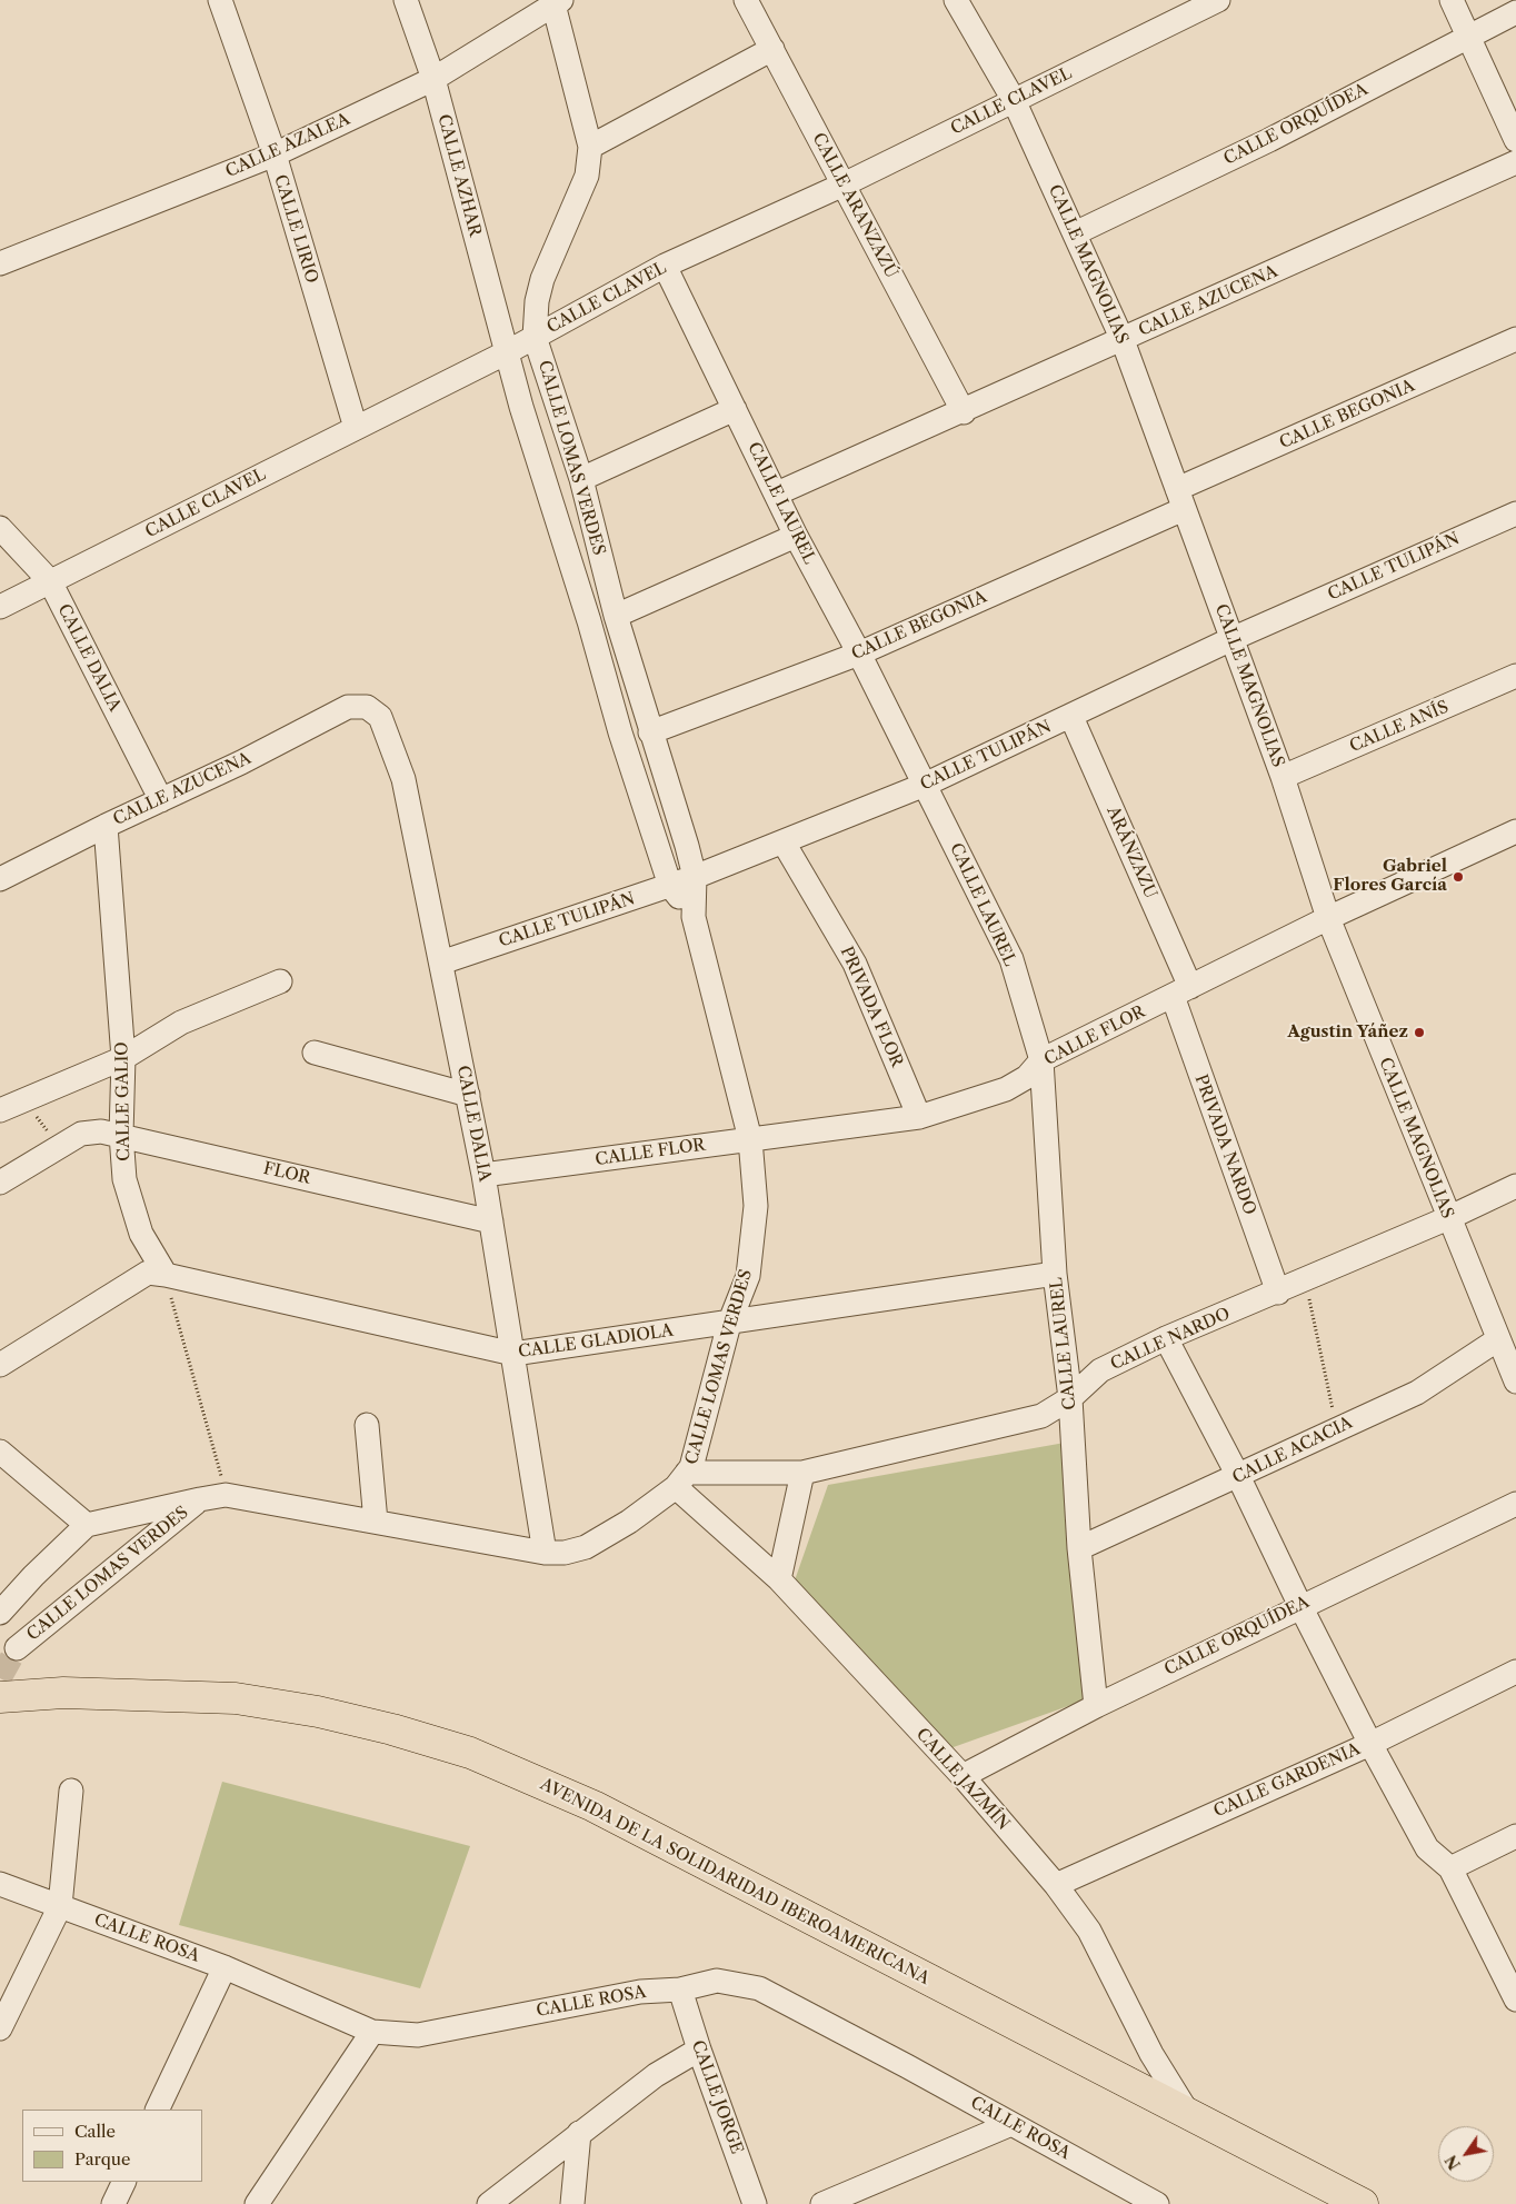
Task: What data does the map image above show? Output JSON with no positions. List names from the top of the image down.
{
  "streets": {
    "highway": ["AVENIDA DE LA SOLIDARIDAD IBEROAMERICANA"],
    "street": [
      "CALLE CLAVEL",
      "CALLE ORQUÍDEA",
      "CALLE AZALEA",
      "CALLE AZHAR",
      "CALLE ARANZAZÚ",
      "CALLE LIRIO",
      "CALLE MAGNOLIAS",
      "CALLE AZUCENA",
      "CALLE BEGONIA",
      "CALLE LOMAS VERDES",
      "CALLE LAUREL",
      "CALLE TULIPÁN",
      "CALLE DALIA",
      "CALLE ANÍS",
      "ARÁNZAZU",
      "PRIVADA FLOR",
      "CALLE FLOR",
      "CALLE GALIO",
      "PRIVADA NARDO",
      "FLOR",
      "CALLE NARDO",
      "CALLE GLADIOLA",
      "CALLE ACACIA",
      "CALLE JAZMÍN",
      "CALLE GARDENIA",
      "CALLE ROSA",
      "CALLE JORGE"
    ]
  },
  "crossings": [
    ["CALLE CLAVEL", "CALLE AZHAR"],
    ["CALLE CLAVEL", "CALLE ARANZAZÚ"],
    ["CALLE CLAVEL", "CALLE LIRIO"],
    ["CALLE CLAVEL", "CALLE MAGNOLIAS"],
    ["CALLE CLAVEL", "CALLE LOMAS VERDES"],
    ["CALLE CLAVEL", "CALLE LAUREL"],
    ["CALLE CLAVEL", "CALLE DALIA"],
    ["CALLE ORQUÍDEA", "CALLE MAGNOLIAS"],
    ["CALLE ORQUÍDEA", "CALLE LAUREL"],
    ["CALLE ORQUÍDEA", "CALLE JAZMÍN"],
    ["CALLE AZALEA", "CALLE AZHAR"],
    ["CALLE AZALEA", "CALLE LIRIO"],
    ["CALLE AZALEA", "CALLE LOMAS VERDES"],
    ["CALLE AZHAR", "CALLE LOMAS VERDES"],
    ["CALLE ARANZAZÚ", "CALLE AZUCENA"],
    ["CALLE MAGNOLIAS", "CALLE AZUCENA"],
    ["CALLE MAGNOLIAS", "CALLE BEGONIA"],
    ["CALLE MAGNOLIAS", "CALLE TULIPÁN"],
    ["CALLE MAGNOLIAS", "CALLE ANÍS"],
    ["CALLE MAGNOLIAS", "CALLE FLOR"],
    ["CALLE MAGNOLIAS", "CALLE NARDO"],
    ["CALLE MAGNOLIAS", "CALLE ACACIA"],
    ["CALLE AZUCENA", "CALLE LAUREL"],
    ["CALLE AZUCENA", "CALLE DALIA"],
    ["CALLE AZUCENA", "CALLE GALIO"],
    ["CALLE BEGONIA", "CALLE LOMAS VERDES"],
    ["CALLE BEGONIA", "CALLE LAUREL"],
    ["CALLE LOMAS VERDES", "CALLE TULIPÁN"],
    ["CALLE LOMAS VERDES", "CALLE DALIA"],
    ["CALLE LOMAS VERDES", "CALLE FLOR"],
    ["CALLE LOMAS VERDES", "CALLE NARDO"],
    ["CALLE LOMAS VERDES", "CALLE GLADIOLA"],
    ["CALLE LOMAS VERDES", "CALLE JAZMÍN"],
    ["CALLE LAUREL", "CALLE TULIPÁN"],
    ["CALLE LAUREL", "CALLE FLOR"],
    ["CALLE LAUREL", "CALLE NARDO"],
    ["CALLE LAUREL", "CALLE GLADIOLA"],
    ["CALLE LAUREL", "CALLE ACACIA"],
    ["CALLE TULIPÁN", "CALLE DALIA"],
    ["CALLE TULIPÁN", "ARÁNZAZU"],
    ["CALLE TULIPÁN", "PRIVADA FLOR"],
    ["CALLE DALIA", "CALLE FLOR"],
    ["CALLE DALIA", "FLOR"],
    ["CALLE DALIA", "CALLE GLADIOLA"],
    ["ARÁNZAZU", "CALLE FLOR"],
    ["ARÁNZAZU", "PRIVADA NARDO"],
    ["PRIVADA FLOR", "CALLE FLOR"],
    ["CALLE FLOR", "PRIVADA NARDO"],
    ["CALLE GALIO", "FLOR"],
    ["CALLE GALIO", "CALLE GLADIOLA"],
    ["PRIVADA NARDO", "CALLE NARDO"],
    ["CALLE NARDO", "CALLE JAZMÍN"],
    ["CALLE JAZMÍN", "CALLE GARDENIA"],
    ["CALLE JAZMÍN", "AVENIDA DE LA SOLIDARIDAD IBEROAMERICANA"],
    ["CALLE ROSA", "CALLE JORGE"]
  ],
  "places": ["Gabriel Flores García", "Agustin Yáñez"],
  "legend": ["Calle", "Parque"],
  "north": "bottom left"
}
